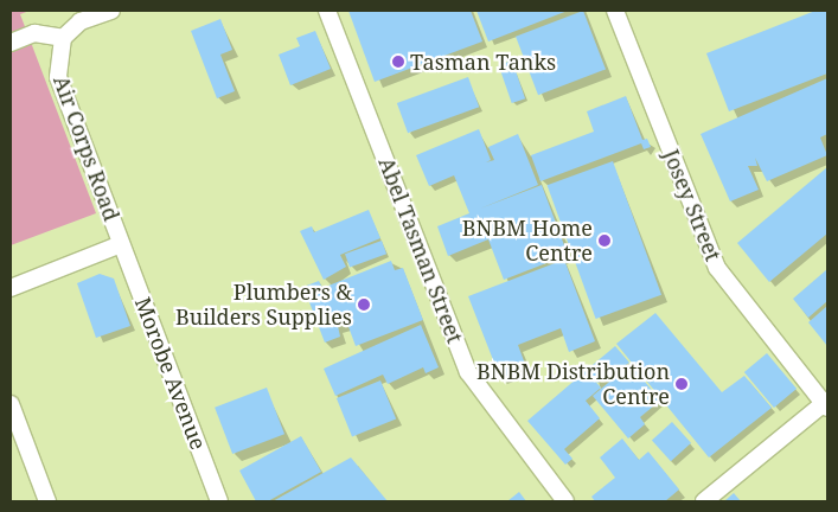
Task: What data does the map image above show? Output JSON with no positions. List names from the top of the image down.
{
  "streets": {
    "street": [
      "Air Corps Road",
      "Josey Street",
      "Abel Tasman Street",
      "Morobe Avenue"
    ]
  },
  "crossings": [
    ["Air Corps Road", "Morobe Avenue"]
  ],
  "places": [
    "Tasman Tanks",
    "BNBM Home Centre",
    "Plumbers & Builders Supplies",
    "BNBM Distribution Centre"
  ]
}
